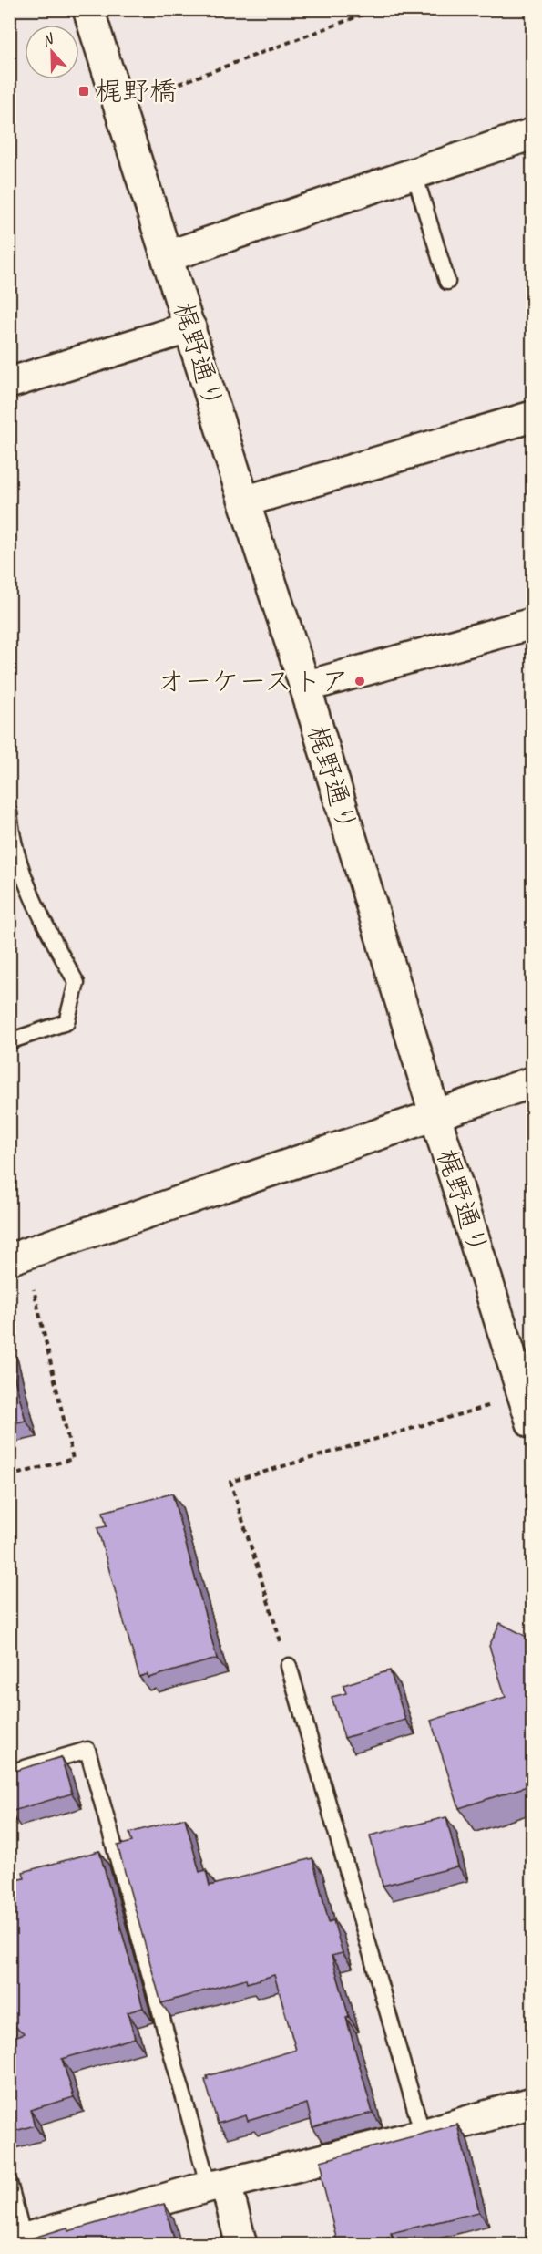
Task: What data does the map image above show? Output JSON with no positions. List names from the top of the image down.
{
  "streets": {
    "street": ["梶野通り"]
  },
  "places": {
    "transit": ["梶野橋"],
    "other": ["オーケーストア"]
  },
  "north": "top"
}
